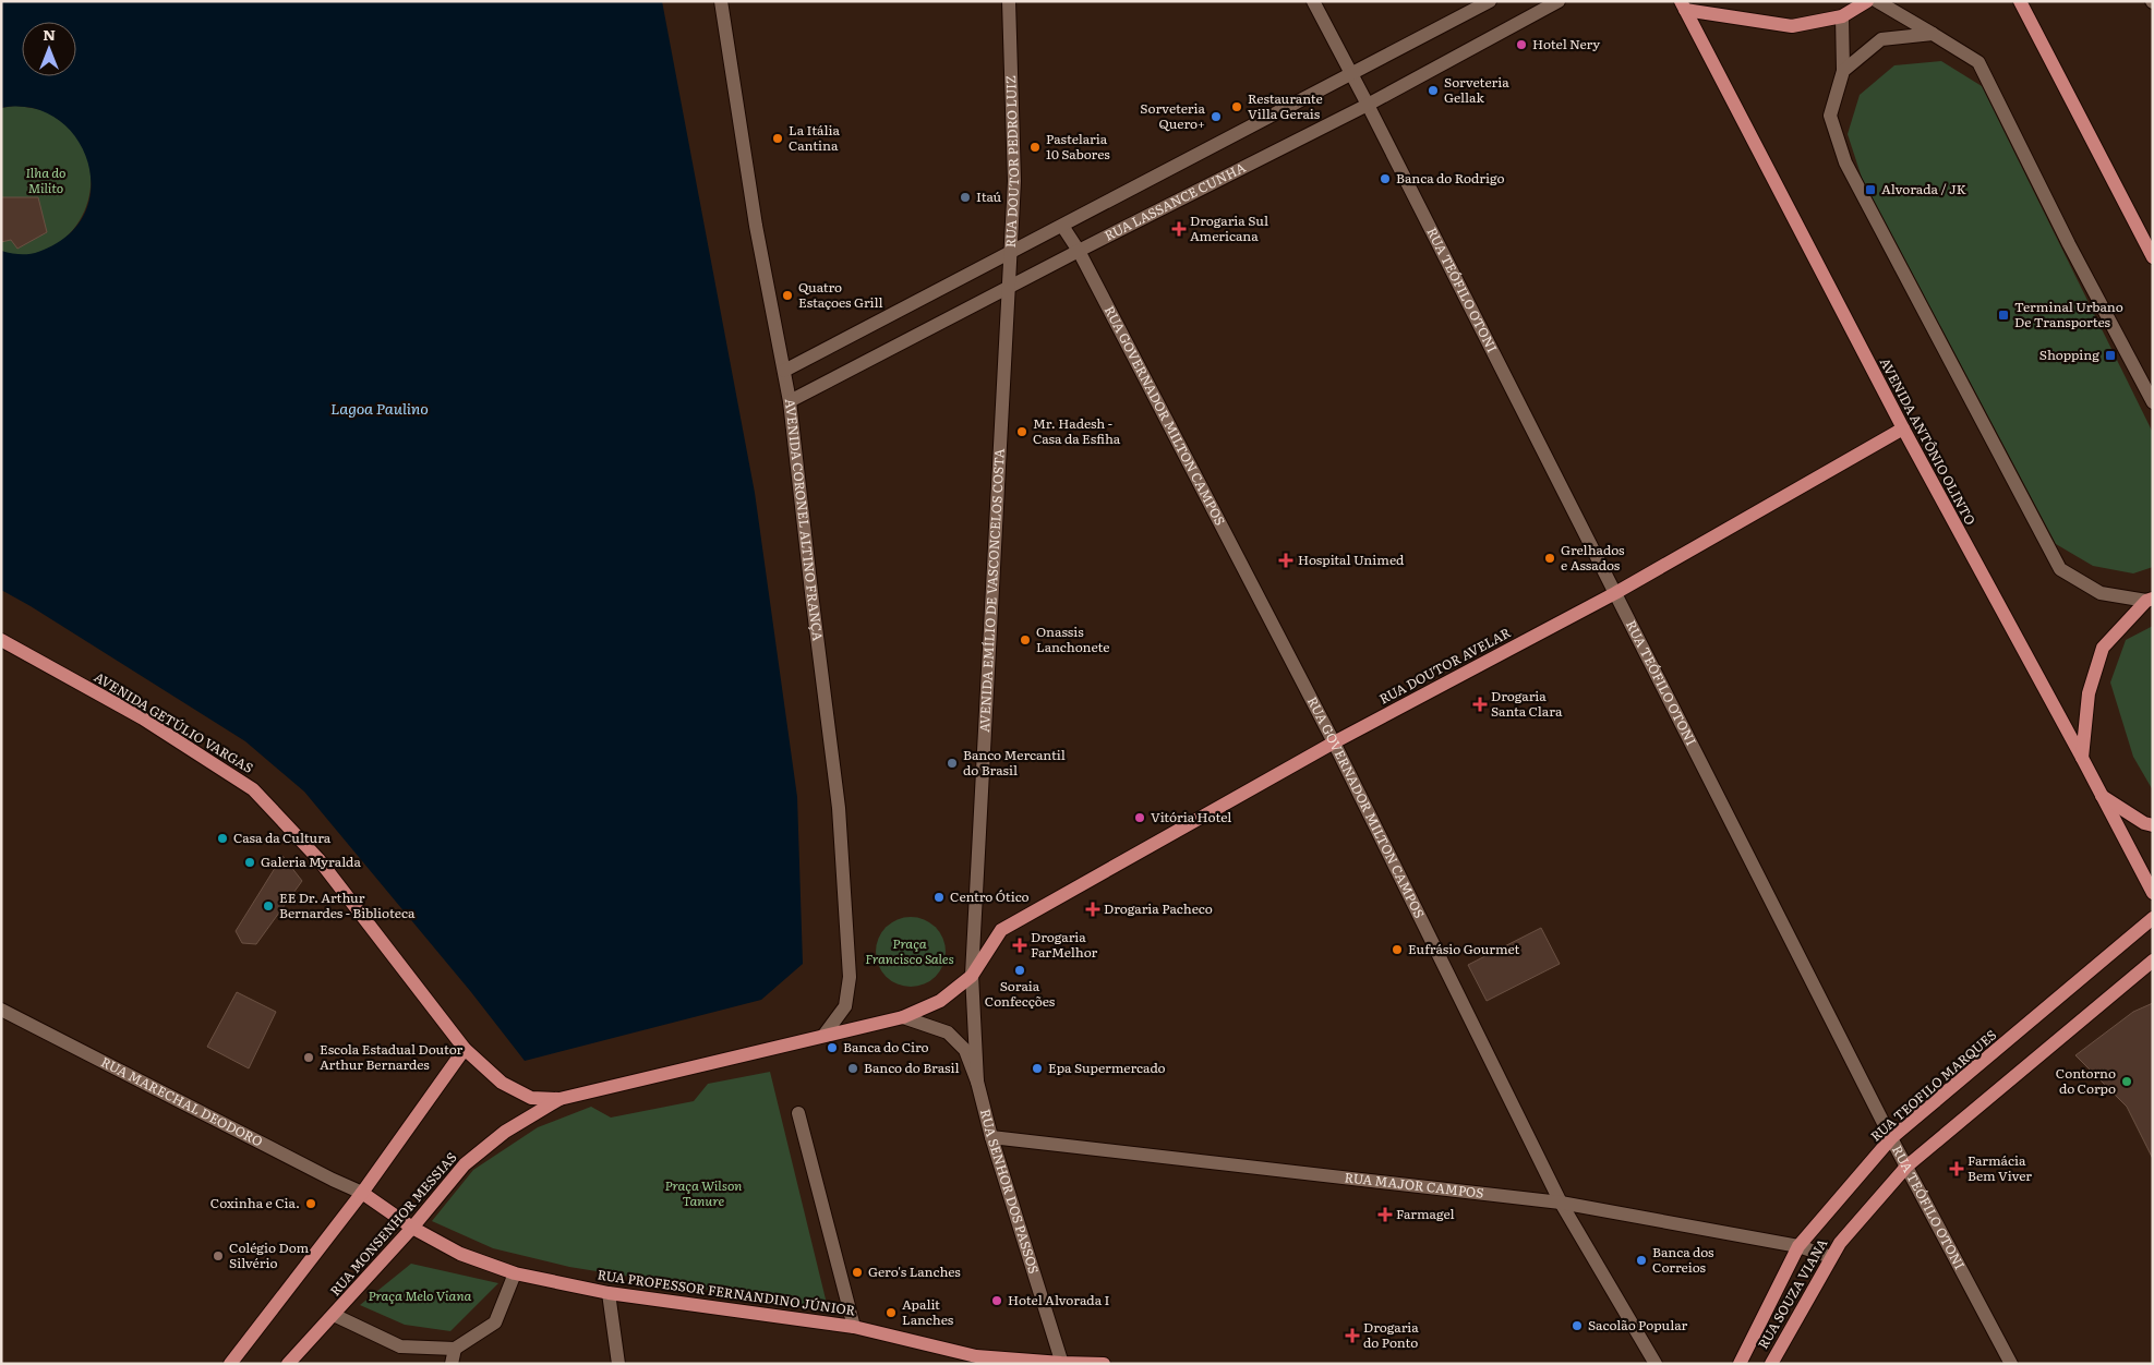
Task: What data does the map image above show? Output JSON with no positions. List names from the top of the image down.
{
  "streets": {
    "main road": [
      "AVENIDA ANTÔNIO OLINTO",
      "RUA DOUTOR AVELAR",
      "AVENIDA GETÚLIO VARGAS",
      "RUA TEOFILO MARQUES",
      "RUA MONSENHOR MESSIAS",
      "RUA PROFESSOR FERNANDINO JÚNIOR",
      "RUA SOUZA VIANA"
    ],
    "street": [
      "RUA DOUTOR PEDRO LUIZ",
      "RUA LASSANCE CUNHA",
      "RUA TEÓFILO OTONI",
      "RUA GOVERNADOR MILTON CAMPOS",
      "AVENIDA CORONEL ALTINO FRANÇA",
      "AVENIDA EMÍLIO DE VASCONCELOS COSTA",
      "RUA MARECHAL DEODORO",
      "RUA MAJOR CAMPOS",
      "RUA SENHOR DOS PASSOS"
    ]
  },
  "crossings": [
    ["RUA DOUTOR PEDRO LUIZ", "RUA LASSANCE CUNHA"],
    ["RUA DOUTOR PEDRO LUIZ", "AVENIDA EMÍLIO DE VASCONCELOS COSTA"],
    ["RUA LASSANCE CUNHA", "RUA TEÓFILO OTONI"],
    ["RUA LASSANCE CUNHA", "RUA GOVERNADOR MILTON CAMPOS"],
    ["RUA LASSANCE CUNHA", "AVENIDA CORONEL ALTINO FRANÇA"],
    ["RUA LASSANCE CUNHA", "AVENIDA EMÍLIO DE VASCONCELOS COSTA"],
    ["RUA TEÓFILO OTONI", "RUA DOUTOR AVELAR"],
    ["RUA TEÓFILO OTONI", "RUA TEOFILO MARQUES"],
    ["RUA TEÓFILO OTONI", "RUA SOUZA VIANA"],
    ["RUA GOVERNADOR MILTON CAMPOS", "RUA DOUTOR AVELAR"],
    ["RUA GOVERNADOR MILTON CAMPOS", "RUA MAJOR CAMPOS"],
    ["AVENIDA ANTÔNIO OLINTO", "RUA DOUTOR AVELAR"],
    ["AVENIDA EMÍLIO DE VASCONCELOS COSTA", "RUA DOUTOR AVELAR"],
    ["AVENIDA EMÍLIO DE VASCONCELOS COSTA", "RUA SENHOR DOS PASSOS"],
    ["RUA DOUTOR AVELAR", "RUA SENHOR DOS PASSOS"],
    ["AVENIDA GETÚLIO VARGAS", "RUA MONSENHOR MESSIAS"],
    ["RUA TEOFILO MARQUES", "RUA MAJOR CAMPOS"],
    ["RUA MARECHAL DEODORO", "RUA PROFESSOR FERNANDINO JÚNIOR"],
    ["RUA MAJOR CAMPOS", "RUA SENHOR DOS PASSOS"],
    ["RUA MAJOR CAMPOS", "RUA SOUZA VIANA"],
    ["RUA SENHOR DOS PASSOS", "RUA PROFESSOR FERNANDINO JÚNIOR"],
    ["RUA MONSENHOR MESSIAS", "RUA PROFESSOR FERNANDINO JÚNIOR"]
  ],
  "water": ["Lagoa Paulino"],
  "parks": [
    "Ilha do Milito",
    "Praça Francisco Sales",
    "Praça Wilson Tanure",
    "Praça Melo Viana"
  ],
  "places": {
    "other": [
      "Hotel Nery",
      "Sorveteria Gellak",
      "Restaurante Villa Gerais",
      "Sorveteria Quero+",
      "La Itália Cantina",
      "Pastelaria 10 Sabores",
      "Banca do Rodrigo",
      "Itaú",
      "Quatro Estaçoes Grill",
      "Mr. Hadesh - Casa da Esfiha",
      "Grelhados e Assados",
      "Onassis Lanchonete",
      "Banco Mercantil do Brasil",
      "Vitória Hotel",
      "Casa da Cultura",
      "Galeria Myralda",
      "Centro Ótico",
      "EE Dr. Arthur Bernardes - Biblioteca",
      "Eufrásio Gourmet",
      "Soraia Confecções",
      "Banca do Ciro",
      "Escola Estadual Doutor Arthur Bernardes",
      "Banco do Brasil",
      "Epa Supermercado",
      "Contorno do Corpo",
      "Coxinha e Cia.",
      "Colégio Dom Silvério",
      "Banca dos Correios",
      "Gero's Lanches",
      "Hotel Alvorada I",
      "Apalit Lanches",
      "Sacolão Popular"
    ],
    "transit": ["Alvorada / JK", "Terminal Urbano De Transportes", "Shopping"],
    "health": [
      "Drogaria Sul Americana",
      "Hospital Unimed",
      "Drogaria Santa Clara",
      "Drogaria Pacheco",
      "Drogaria FarMelhor",
      "Farmácia Bem Viver",
      "Farmagel",
      "Drogaria do Ponto"
    ]
  },
  "north": "top"
}
